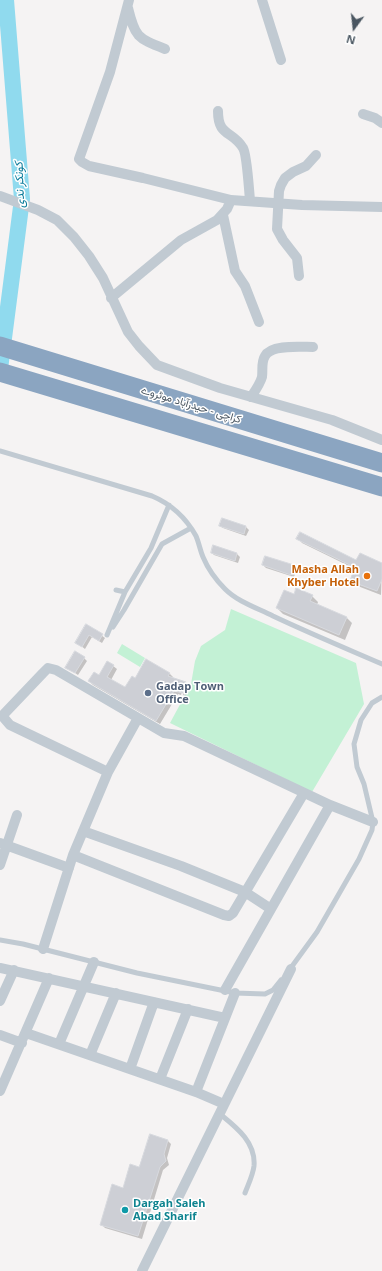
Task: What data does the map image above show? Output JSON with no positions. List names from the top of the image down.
{
  "streets": {
    "highway": ["کراچی - حیدرآباد موٹروے"]
  },
  "water": ["کونکر ندی"],
  "places": ["Masha Allah Khyber Hotel", "Gadap Town Office", "Dargah Saleh Abad Sharif"],
  "north": "bottom"
}
